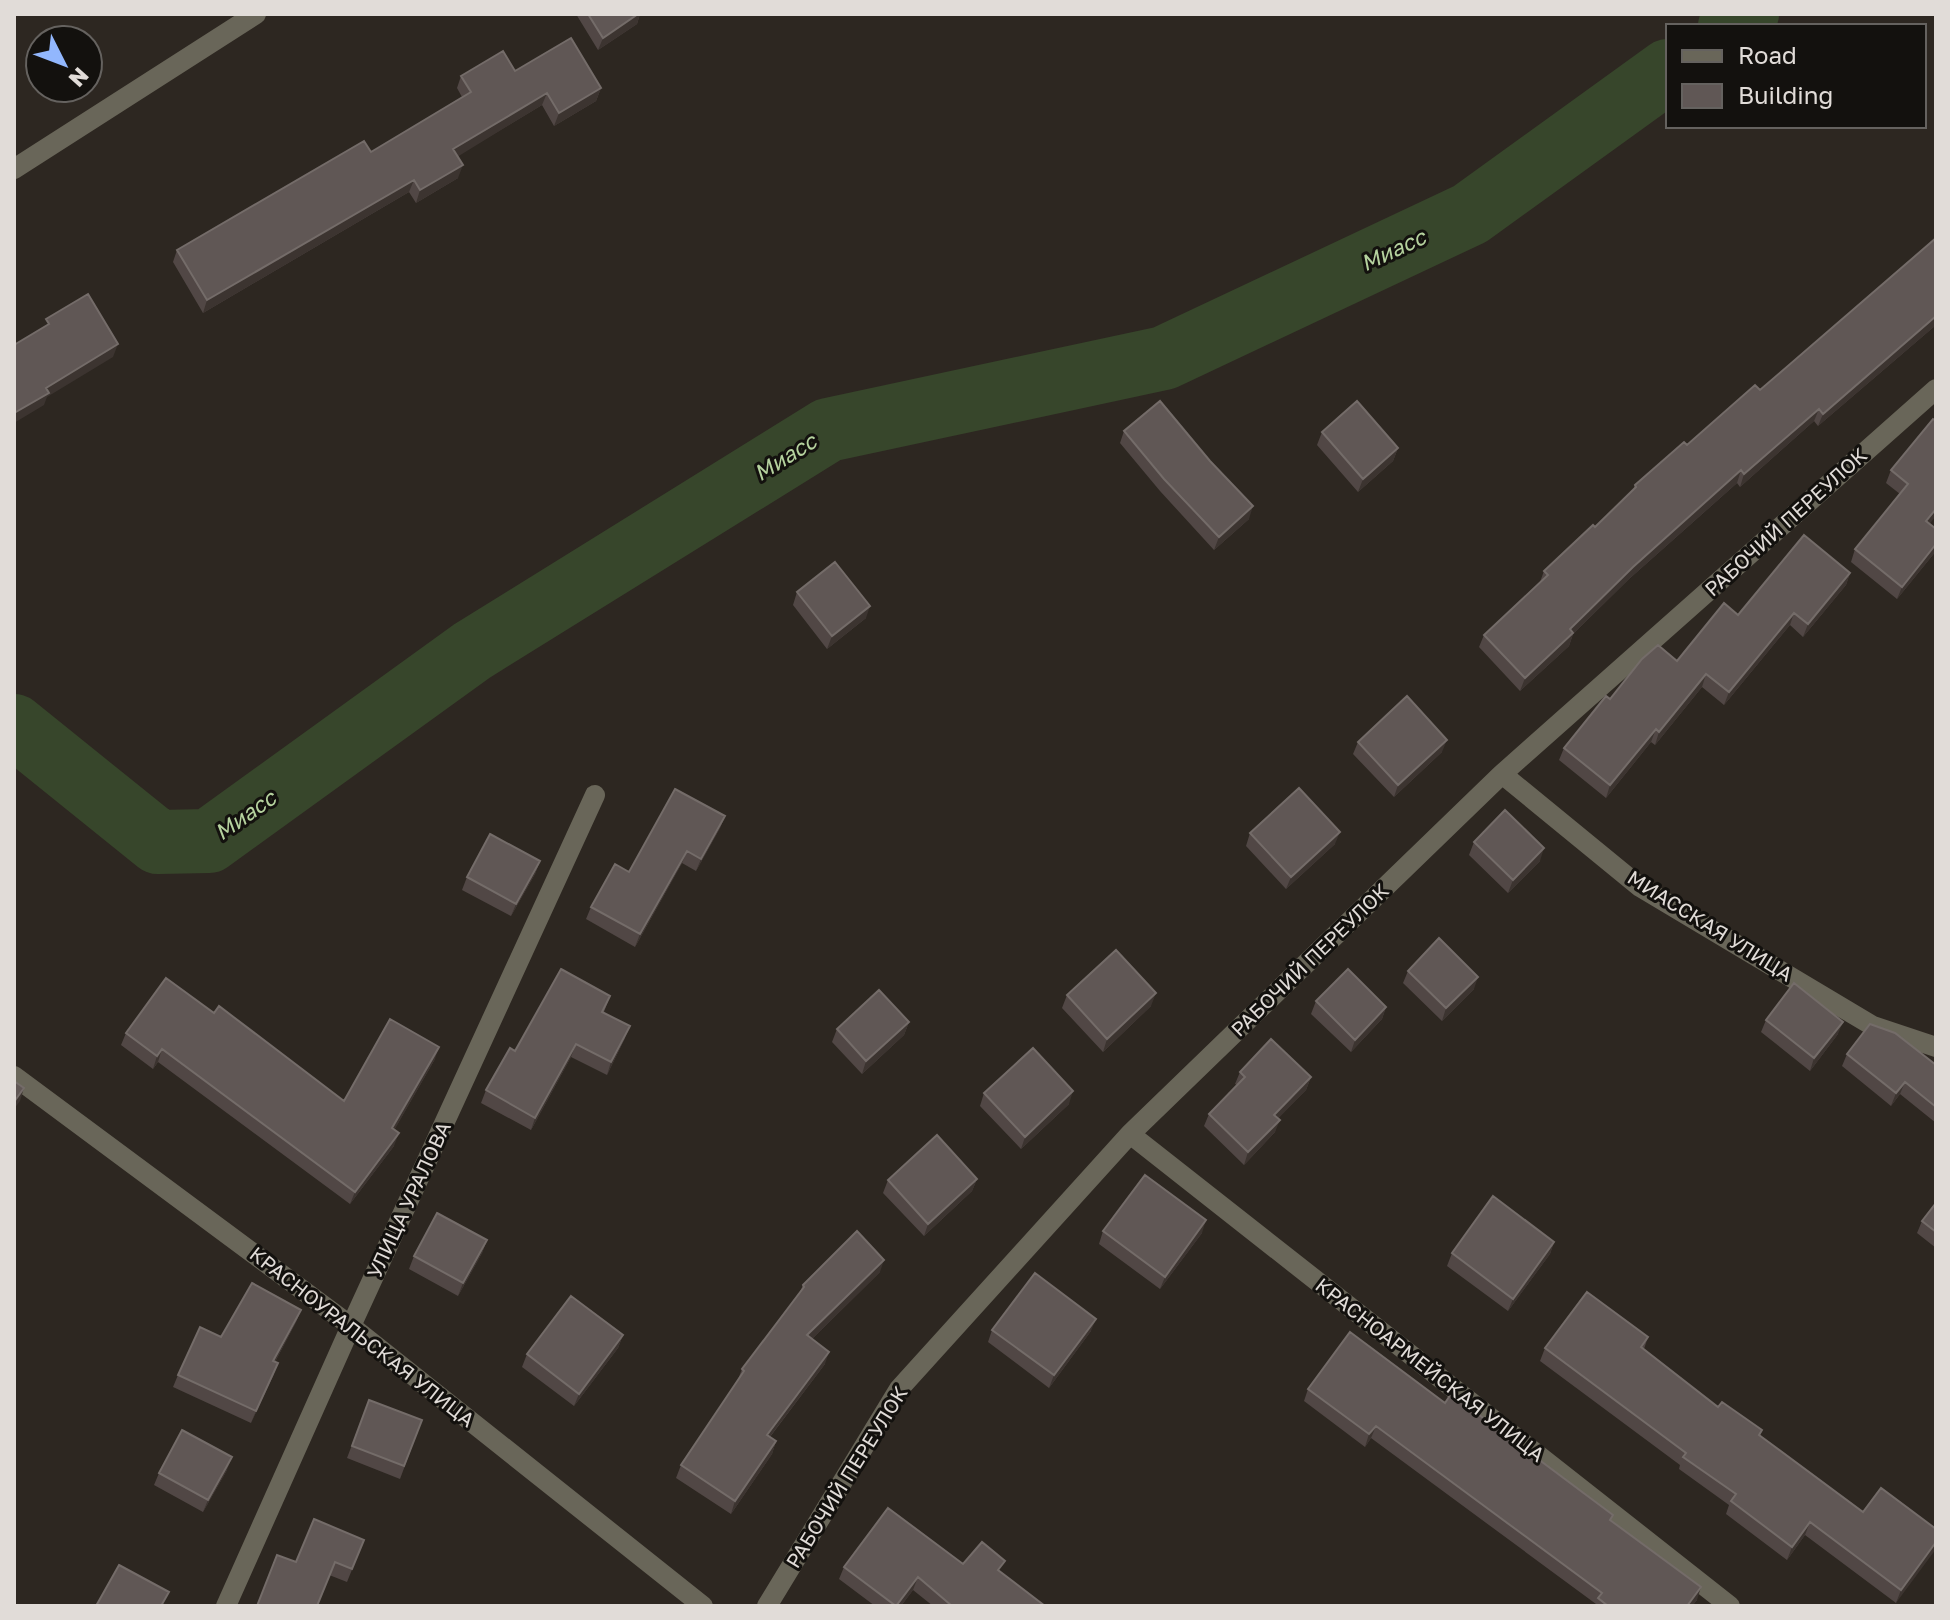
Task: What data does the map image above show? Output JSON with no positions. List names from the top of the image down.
{
  "streets": {
    "street": [
      "РАБОЧИЙ ПЕРЕУЛОК",
      "МИАССКАЯ УЛИЦА",
      "УЛИЦА УРАЛОВА",
      "КРАСНОУРАЛЬСКАЯ УЛИЦА",
      "КРАСНОАРМЕЙСКАЯ УЛИЦА"
    ]
  },
  "crossings": [
    ["РАБОЧИЙ ПЕРЕУЛОК", "МИАССКАЯ УЛИЦА"],
    ["РАБОЧИЙ ПЕРЕУЛОК", "КРАСНОАРМЕЙСКАЯ УЛИЦА"],
    ["УЛИЦА УРАЛОВА", "КРАСНОУРАЛЬСКАЯ УЛИЦА"]
  ],
  "water": ["Миасс"],
  "legend": ["Road", "Building"],
  "north": "bottom right"
}
